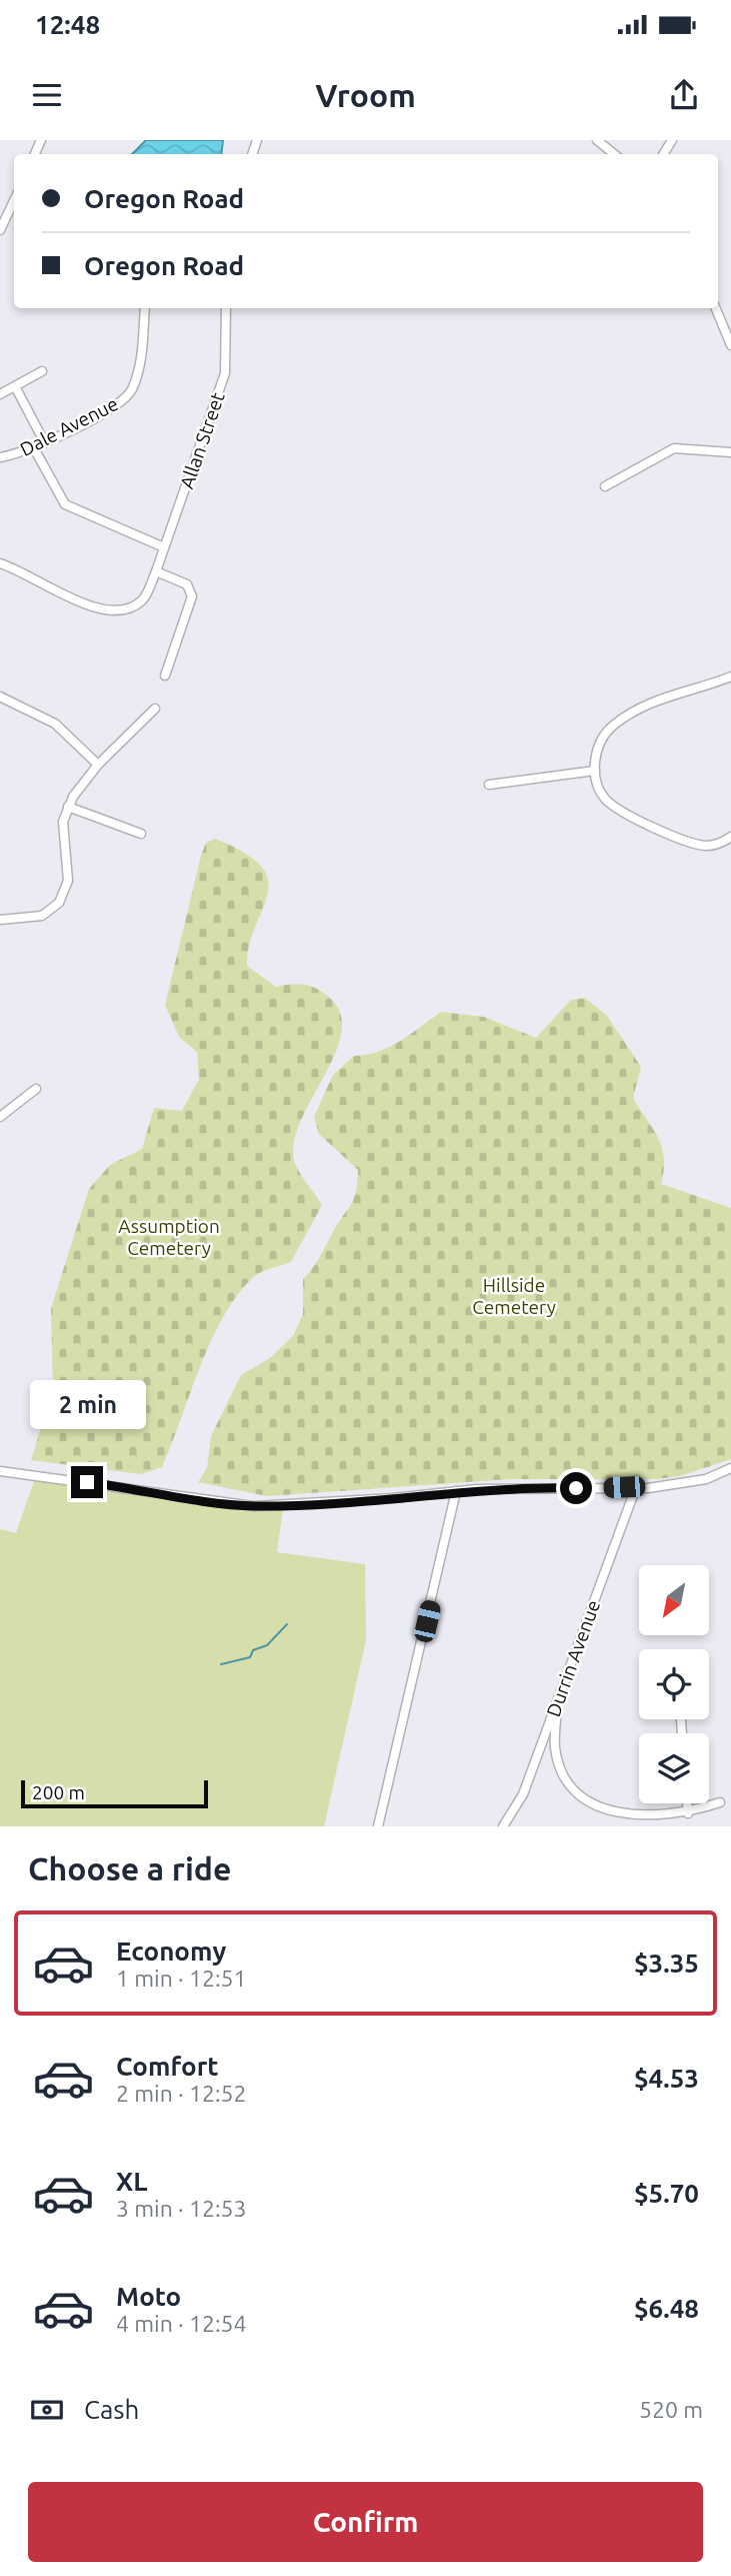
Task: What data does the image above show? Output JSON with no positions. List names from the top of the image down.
{
  "streets": {
    "street": ["Dale Avenue", "Allan Street", "Durrin Avenue"]
  },
  "parks": ["Assumption Cemetery", "Hillside Cemetery"],
  "scale_bar": "200 m",
  "north": "bottom left",
  "page": {
    "status": "12:48",
    "header": "Vroom",
    "banner": ["Oregon Road", "Oregon Road"],
    "bubble": "2 min",
    "scale": "200 m",
    "heading": "Choose a ride",
    "list": [
      {
        "name": "Economy",
        "note": "1 min · 12:51",
        "value": "$3.35"
      },
      {
        "name": "Comfort",
        "note": "2 min · 12:52",
        "value": "$4.53"
      },
      {
        "name": "XL",
        "note": "3 min · 12:53",
        "value": "$5.70"
      },
      {
        "name": "Moto",
        "note": "4 min · 12:54",
        "value": "$6.48"
      }
    ],
    "pay": ["Cash", "520 m"],
    "buttons": "Confirm"
  }
}
